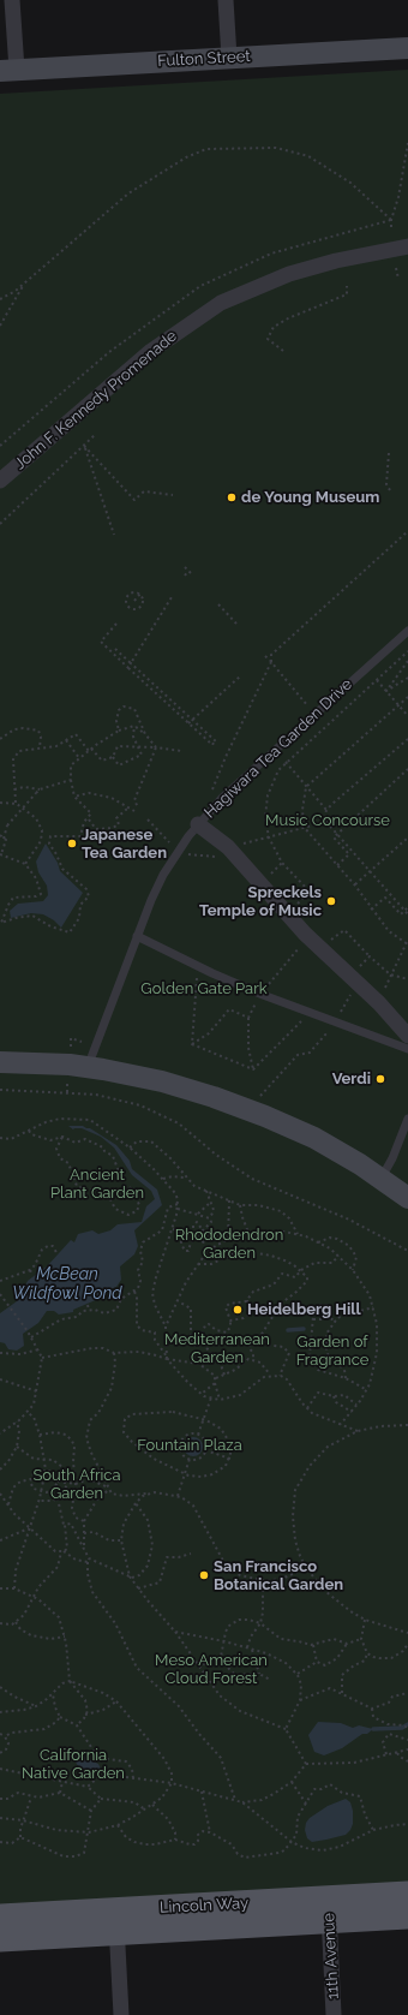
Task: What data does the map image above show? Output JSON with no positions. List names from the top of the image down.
{
  "streets": {
    "main road": ["Lincoln Way"],
    "street": ["Fulton Street", "John F. Kennedy Promenade", "11th Avenue"],
    "lane": ["Hagiwara Tea Garden Drive"]
  },
  "crossings": [
    ["Lincoln Way", "11th Avenue"]
  ],
  "water": ["McBean Wildfowl Pond"],
  "parks": [
    "Music Concourse",
    "Golden Gate Park",
    "Ancient Plant Garden",
    "Rhododendron Garden",
    "Mediterranean Garden",
    "Garden of Fragrance",
    "Fountain Plaza",
    "South Africa Garden",
    "Meso American Cloud Forest",
    "California Native Garden"
  ],
  "places": [
    "de Young Museum",
    "Japanese Tea Garden",
    "Spreckels Temple of Music",
    "Verdi",
    "Heidelberg Hill",
    "San Francisco Botanical Garden"
  ]
}
